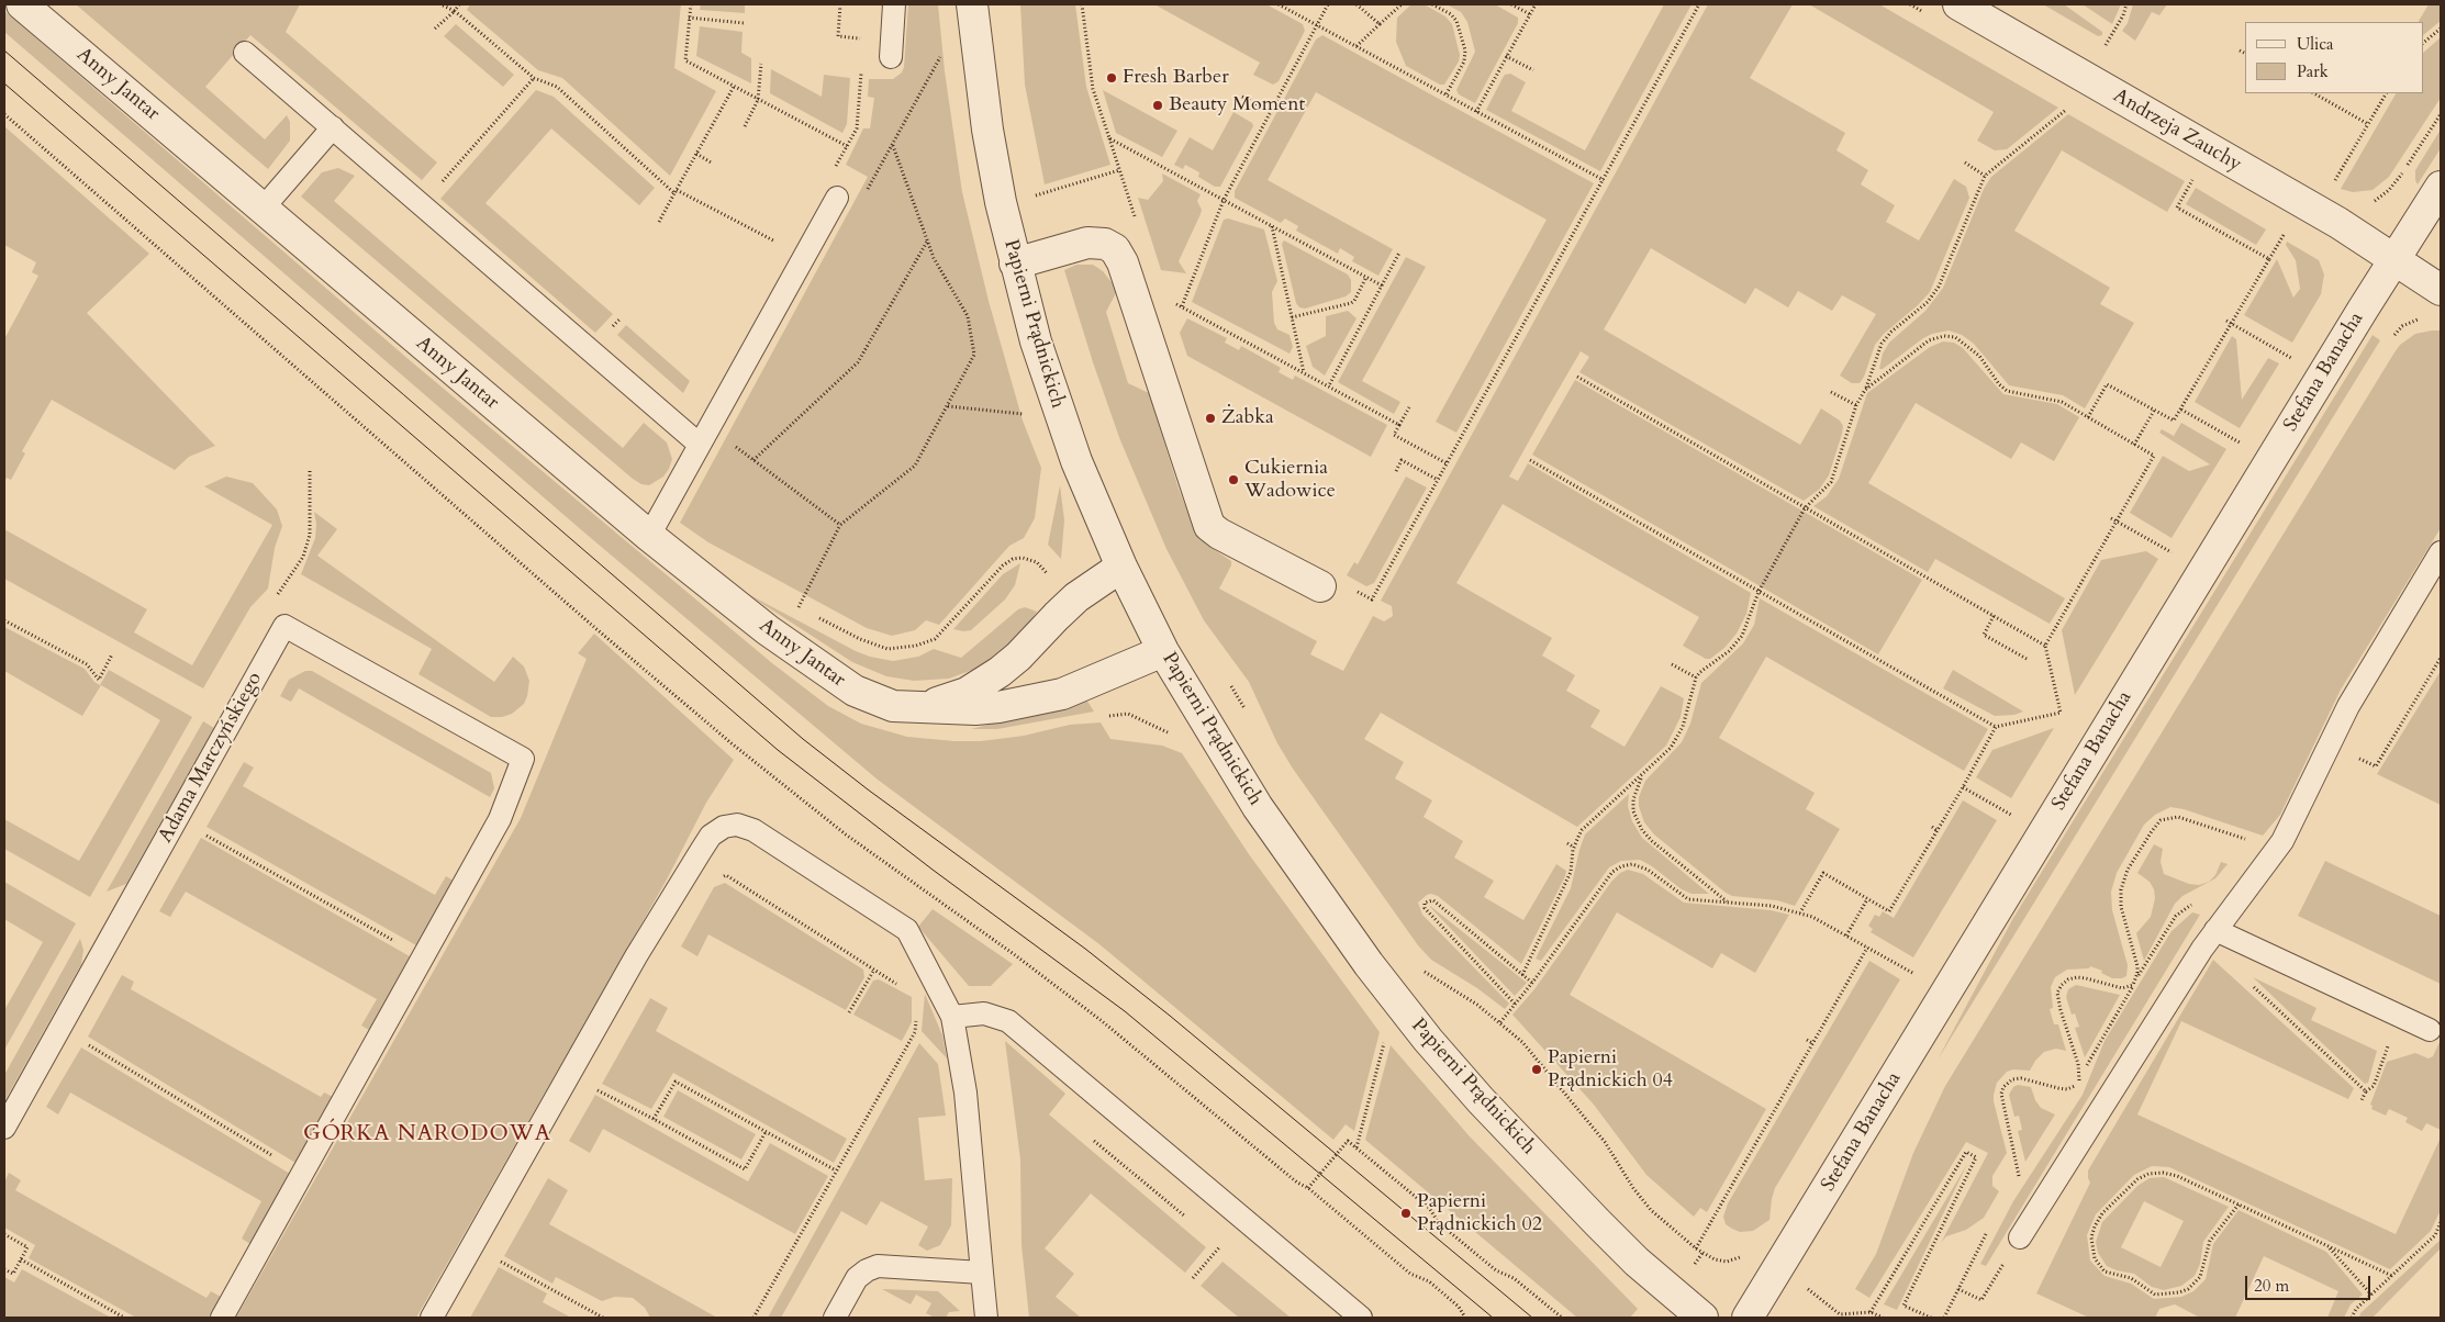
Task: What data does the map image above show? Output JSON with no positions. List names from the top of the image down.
{
  "streets": {
    "street": [
      "Anny Jantar",
      "Andrzeja Zauchy",
      "Papierni Prądnickich",
      "Stefana Banacha"
    ],
    "lane": ["Adama Marczyńskiego"]
  },
  "crossings": [
    ["Anny Jantar", "Papierni Prądnickich"],
    ["Andrzeja Zauchy", "Stefana Banacha"]
  ],
  "districts": ["GÓRKA NARODOWA"],
  "places": [
    "Fresh Barber",
    "Beauty Moment",
    "Żabka",
    "Cukiernia Wadowice",
    "Papierni Prądnickich 04",
    "Papierni Prądnickich 02"
  ],
  "legend": ["Ulica", "Park"],
  "scale_bar": "20 m"
}
